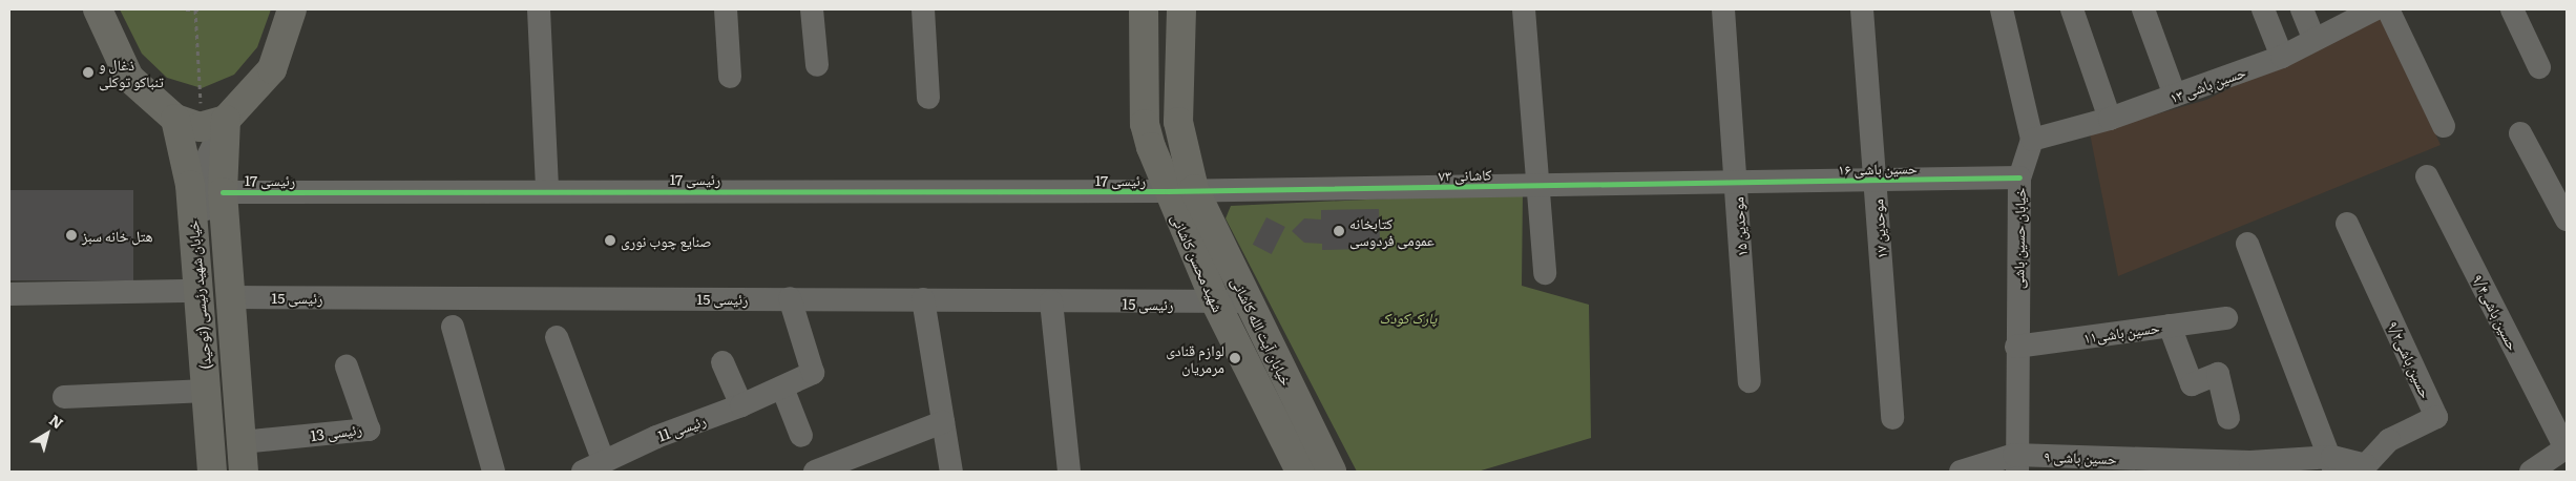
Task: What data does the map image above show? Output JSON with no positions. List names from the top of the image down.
{
  "streets": {
    "main road": ["شهید محسن کاشانی", "خیابان شهید رئیسی (توحید)", "خیابان آیت الله کاشانی"],
    "street": [
      "حسین باشی ۱۳",
      "حسین باشی ۱۶",
      "کاشانی ۷۳",
      "رئیسی 17",
      "موحدین ۱۵",
      "موحدین ۱۷",
      "خیابان حسین باشی",
      "رئیسی 15",
      "حسین باشی۹/۴",
      "حسین باشی۱۱",
      "حسین باشی۹/۲",
      "رئیسی 11",
      "رئیسی 13",
      "حسین باشی ۹"
    ]
  },
  "crossings": [
    ["حسین باشی ۱۳", "خیابان حسین باشی"],
    ["حسین باشی ۱۶", "کاشانی ۷۳"],
    ["حسین باشی ۱۶", "موحدین ۱۵"],
    ["حسین باشی ۱۶", "موحدین ۱۷"],
    ["حسین باشی ۱۶", "خیابان حسین باشی"],
    ["کاشانی ۷۳", "رئیسی 17"],
    ["کاشانی ۷۳", "موحدین ۱۵"],
    ["کاشانی ۷۳", "شهید محسن کاشانی"],
    ["کاشانی ۷۳", "خیابان آیت الله کاشانی"],
    ["رئیسی 17", "شهید محسن کاشانی"],
    ["رئیسی 17", "خیابان شهید رئیسی (توحید)"],
    ["رئیسی 17", "خیابان آیت الله کاشانی"],
    ["خیابان حسین باشی", "حسین باشی۱۱"],
    ["خیابان حسین باشی", "حسین باشی ۹"],
    ["شهید محسن کاشانی", "رئیسی 15"],
    ["شهید محسن کاشانی", "خیابان آیت الله کاشانی"],
    ["خیابان شهید رئیسی (توحید)", "رئیسی 15"],
    ["خیابان شهید رئیسی (توحید)", "رئیسی 13"],
    ["رئیسی 15", "خیابان آیت الله کاشانی"],
    ["رئیسی 15", "رئیسی 11"],
    ["حسین باشی۹/۲", "حسین باشی ۹"]
  ],
  "parks": ["پارک کودک"],
  "places": [
    "ذغال و تنباکو توکلی",
    "کتابخانه عمومی فردوسی",
    "هتل خانه سبز",
    "صنایع چوب نوری",
    "لوازم قنادی مرمریان"
  ],
  "north": "top right"
}
